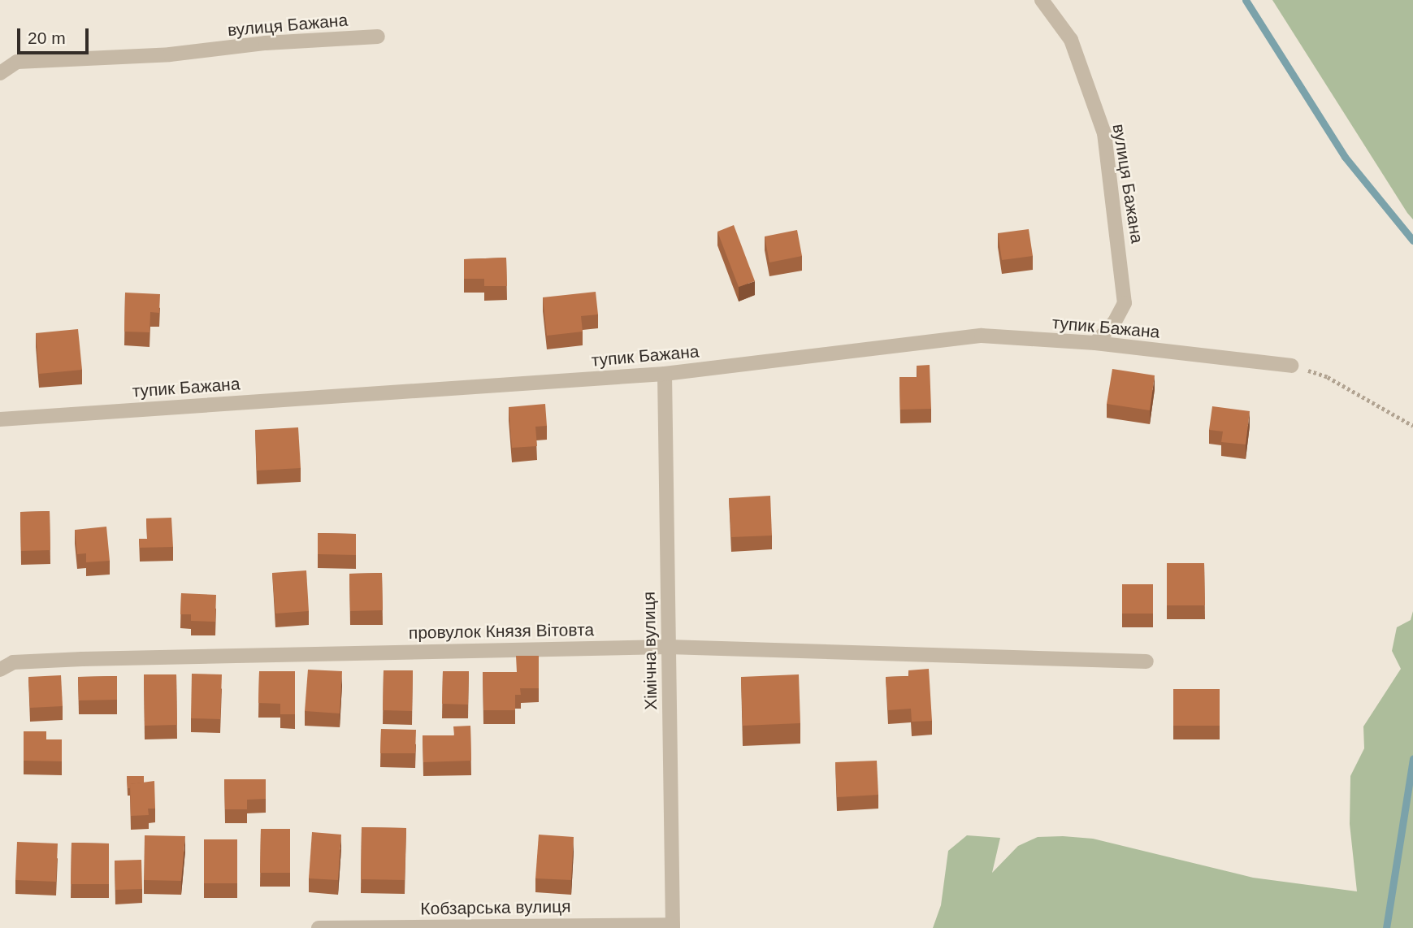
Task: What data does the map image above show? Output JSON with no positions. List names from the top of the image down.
{
  "streets": {
    "street": [
      "вулиця Бажана",
      "тупик Бажана",
      "провулок Князя Вітовта",
      "Хімічна вулиця",
      "Кобзарська вулиця"
    ]
  },
  "crossings": [
    ["вулиця Бажана", "тупик Бажана"],
    ["тупик Бажана", "Хімічна вулиця"],
    ["провулок Князя Вітовта", "Хімічна вулиця"],
    ["Хімічна вулиця", "Кобзарська вулиця"]
  ],
  "scale_bar": "20 m"
}
